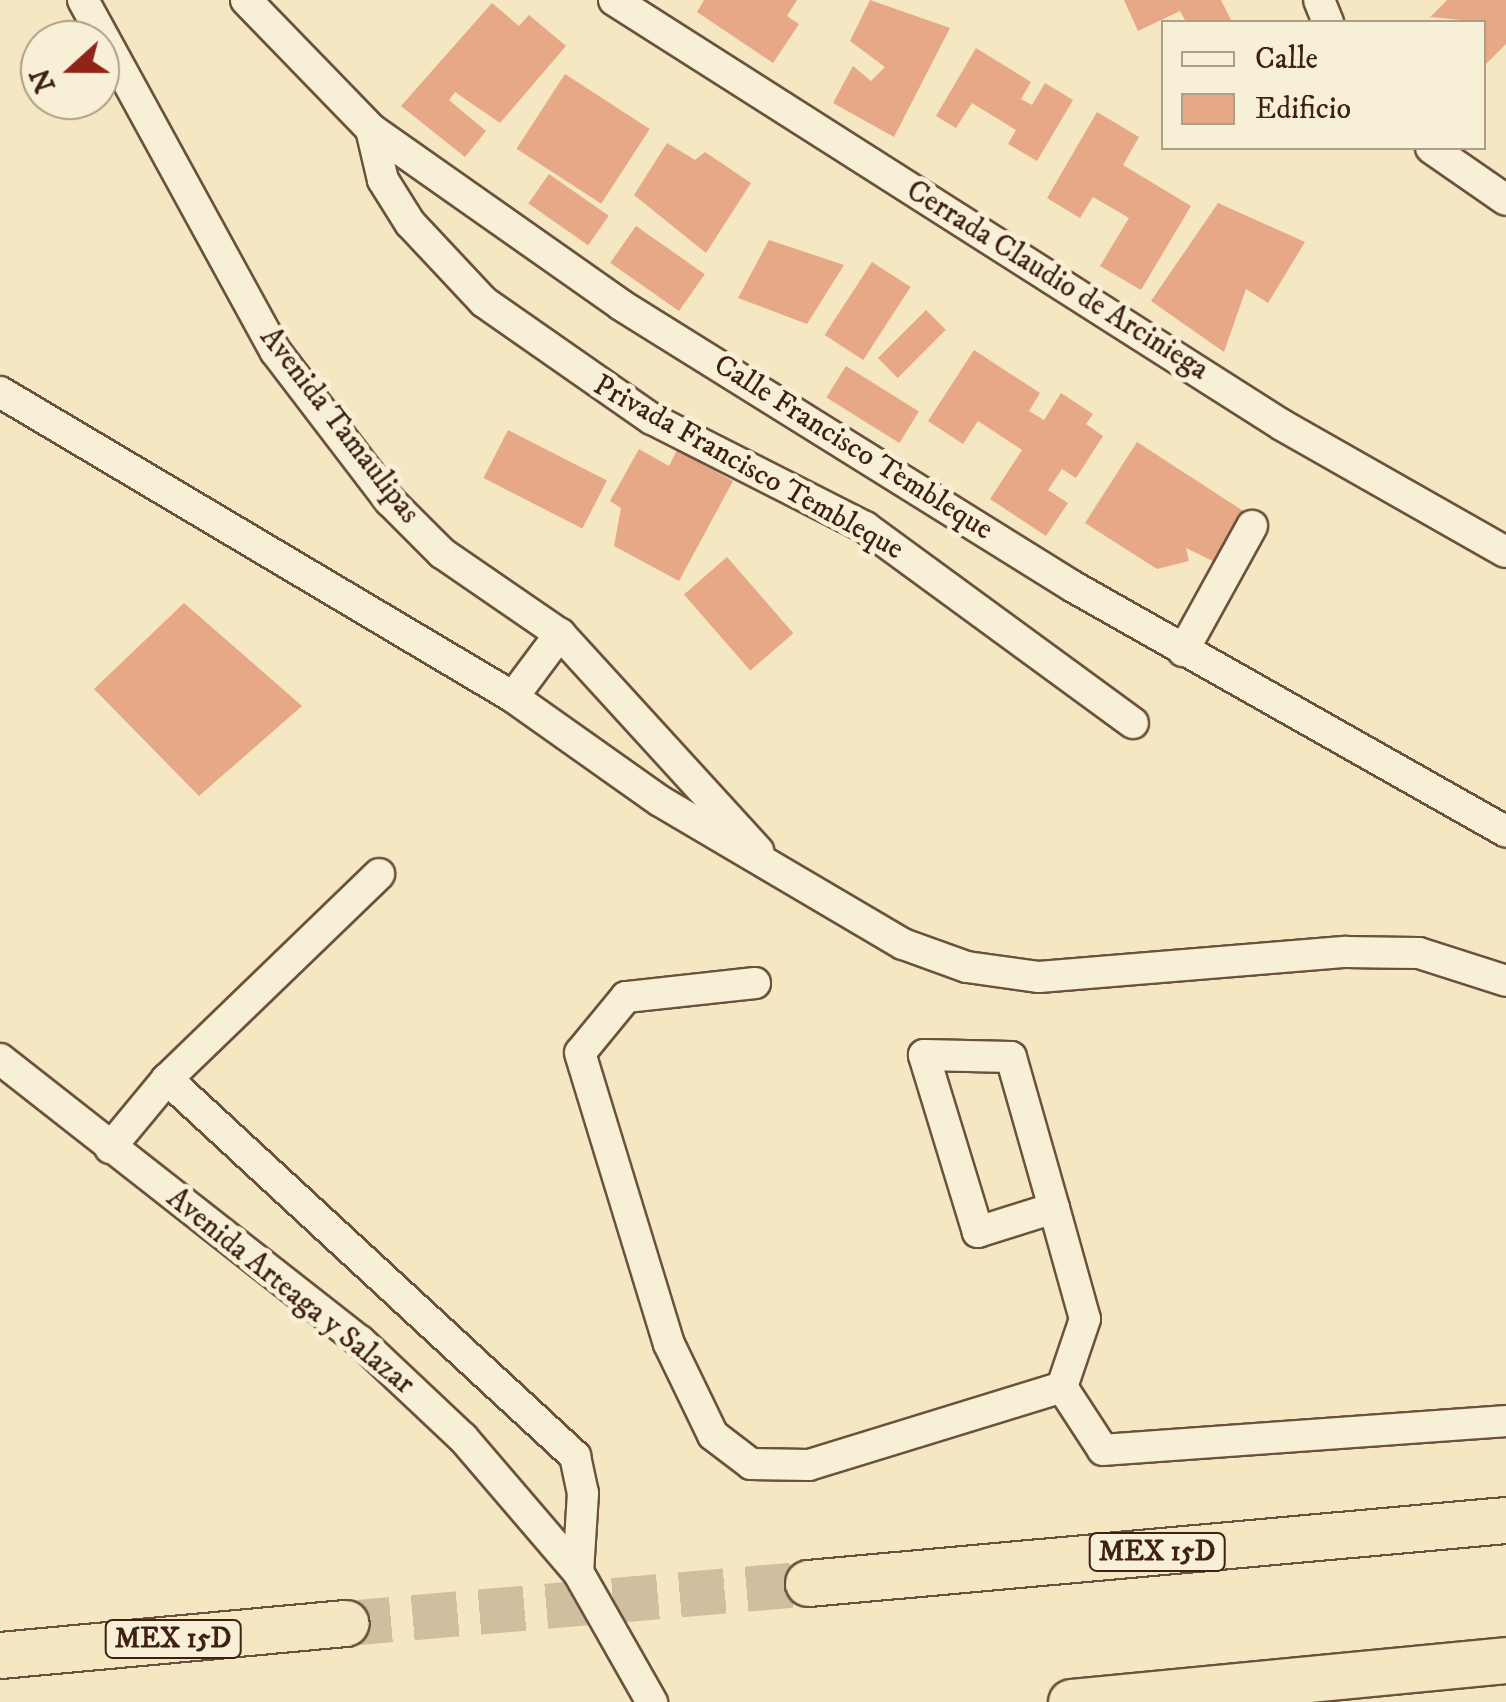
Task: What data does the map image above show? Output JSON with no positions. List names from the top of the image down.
{
  "streets": {
    "highway": ["MEX 15D"],
    "street": [
      "Cerrada Claudio de Arciniega",
      "Avenida Tamaulipas",
      "Calle Francisco Tembleque",
      "Privada Francisco Tembleque",
      "Avenida Arteaga y Salazar"
    ]
  },
  "crossings": [
    ["Calle Francisco Tembleque", "Privada Francisco Tembleque"]
  ],
  "legend": ["Calle", "Edificio"],
  "north": "left"
}
